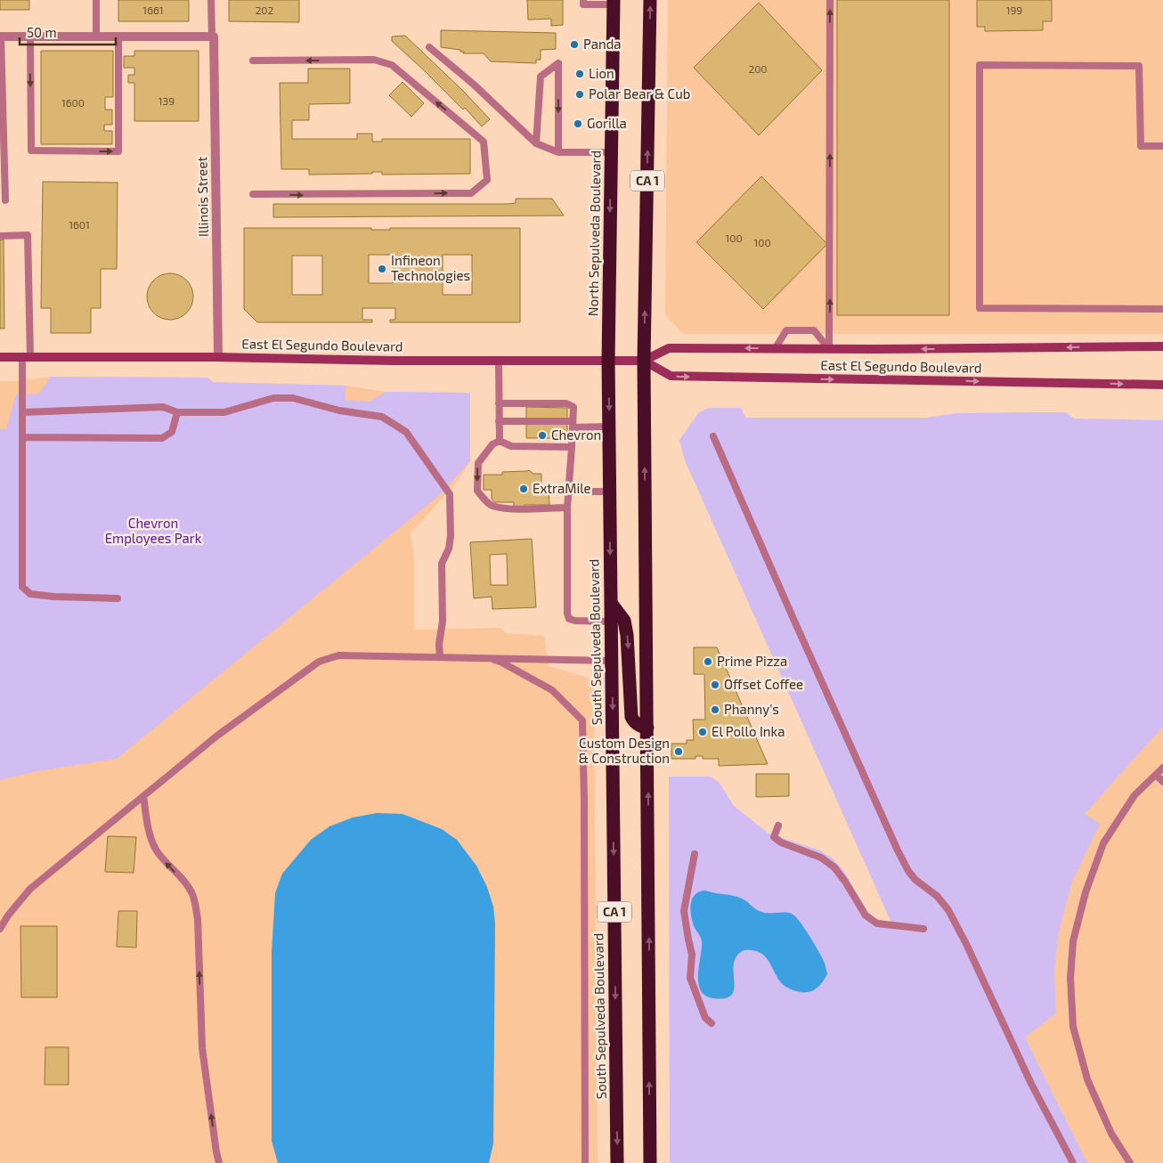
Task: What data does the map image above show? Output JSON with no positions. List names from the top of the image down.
{
  "streets": {
    "highway": ["CA 1", "North Sepulveda Boulevard", "South Sepulveda Boulevard"],
    "main road": ["East El Segundo Boulevard"],
    "street": ["Illinois Street"]
  },
  "crossings": [
    ["CA 1", "East El Segundo Boulevard"],
    ["Illinois Street", "East El Segundo Boulevard"],
    ["North Sepulveda Boulevard", "East El Segundo Boulevard"],
    ["North Sepulveda Boulevard", "South Sepulveda Boulevard"],
    ["East El Segundo Boulevard", "South Sepulveda Boulevard"]
  ],
  "parks": ["Chevron Employees Park"],
  "places": [
    "Panda",
    "Lion",
    "Polar Bear & Cub",
    "Gorilla",
    "Infineon Technologies",
    "Chevron",
    "ExtraMile",
    "Prime Pizza",
    "Offset Coffee",
    "Phanny's",
    "El Pollo Inka",
    "Custom Design & Construction"
  ],
  "house_numbers": [
    "1661",
    "202",
    "199",
    "200",
    "139",
    "1600",
    "1601",
    "100",
    "100"
  ],
  "scale_bar": "50 m"
}
